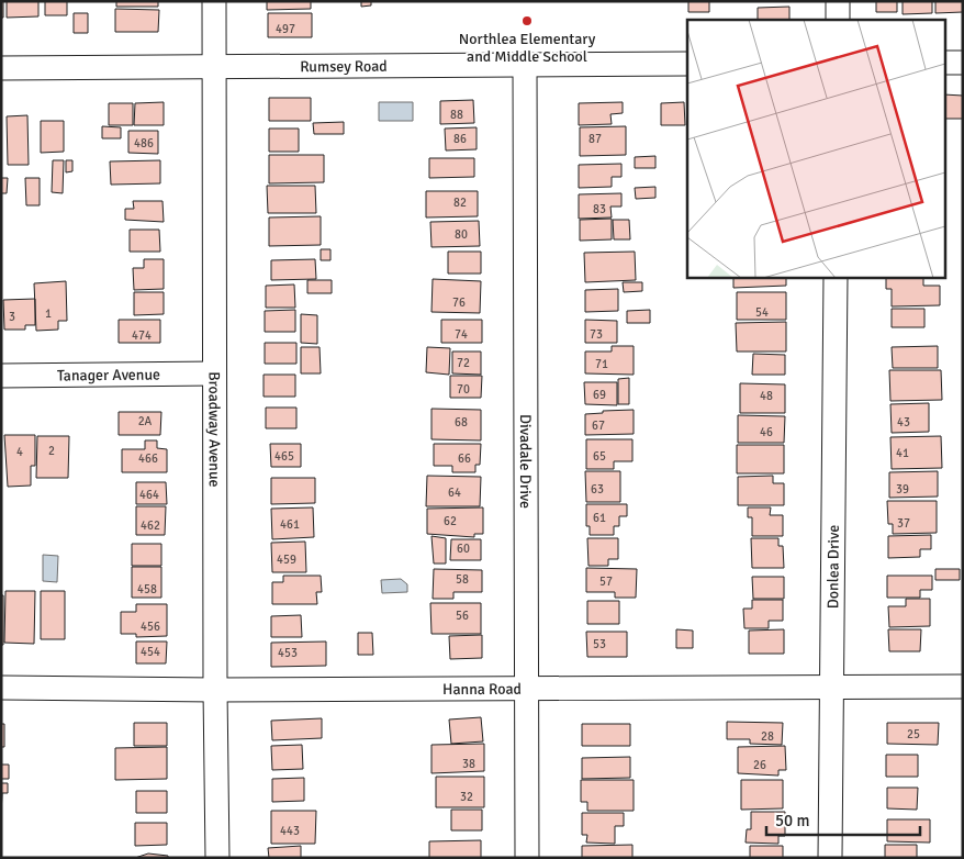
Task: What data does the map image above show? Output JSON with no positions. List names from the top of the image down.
{
  "streets": {
    "street": [
      "Rumsey Road",
      "Tanager Avenue",
      "Broadway Avenue",
      "Divadale Drive",
      "Donlea Drive",
      "Hanna Road"
    ]
  },
  "crossings": [
    ["Rumsey Road", "Broadway Avenue"],
    ["Rumsey Road", "Divadale Drive"],
    ["Tanager Avenue", "Broadway Avenue"],
    ["Broadway Avenue", "Hanna Road"],
    ["Divadale Drive", "Hanna Road"],
    ["Donlea Drive", "Hanna Road"]
  ],
  "places": ["Northlea Elementary and Middle School"],
  "house_numbers": [
    "497",
    "88",
    "86",
    "87",
    "486",
    "82",
    "83",
    "80",
    "76",
    "54",
    "1",
    "3",
    "74",
    "73",
    "474",
    "72",
    "71",
    "70",
    "69",
    "48",
    "2A",
    "68",
    "43",
    "67",
    "46",
    "2",
    "4",
    "41",
    "465",
    "65",
    "466",
    "66",
    "63",
    "39",
    "64",
    "464",
    "61",
    "62",
    "37",
    "461",
    "462",
    "60",
    "459",
    "58",
    "57",
    "458",
    "56",
    "456",
    "53",
    "454",
    "453",
    "25",
    "28",
    "38",
    "26",
    "32",
    "443"
  ],
  "scale_bar": "50 m"
}
